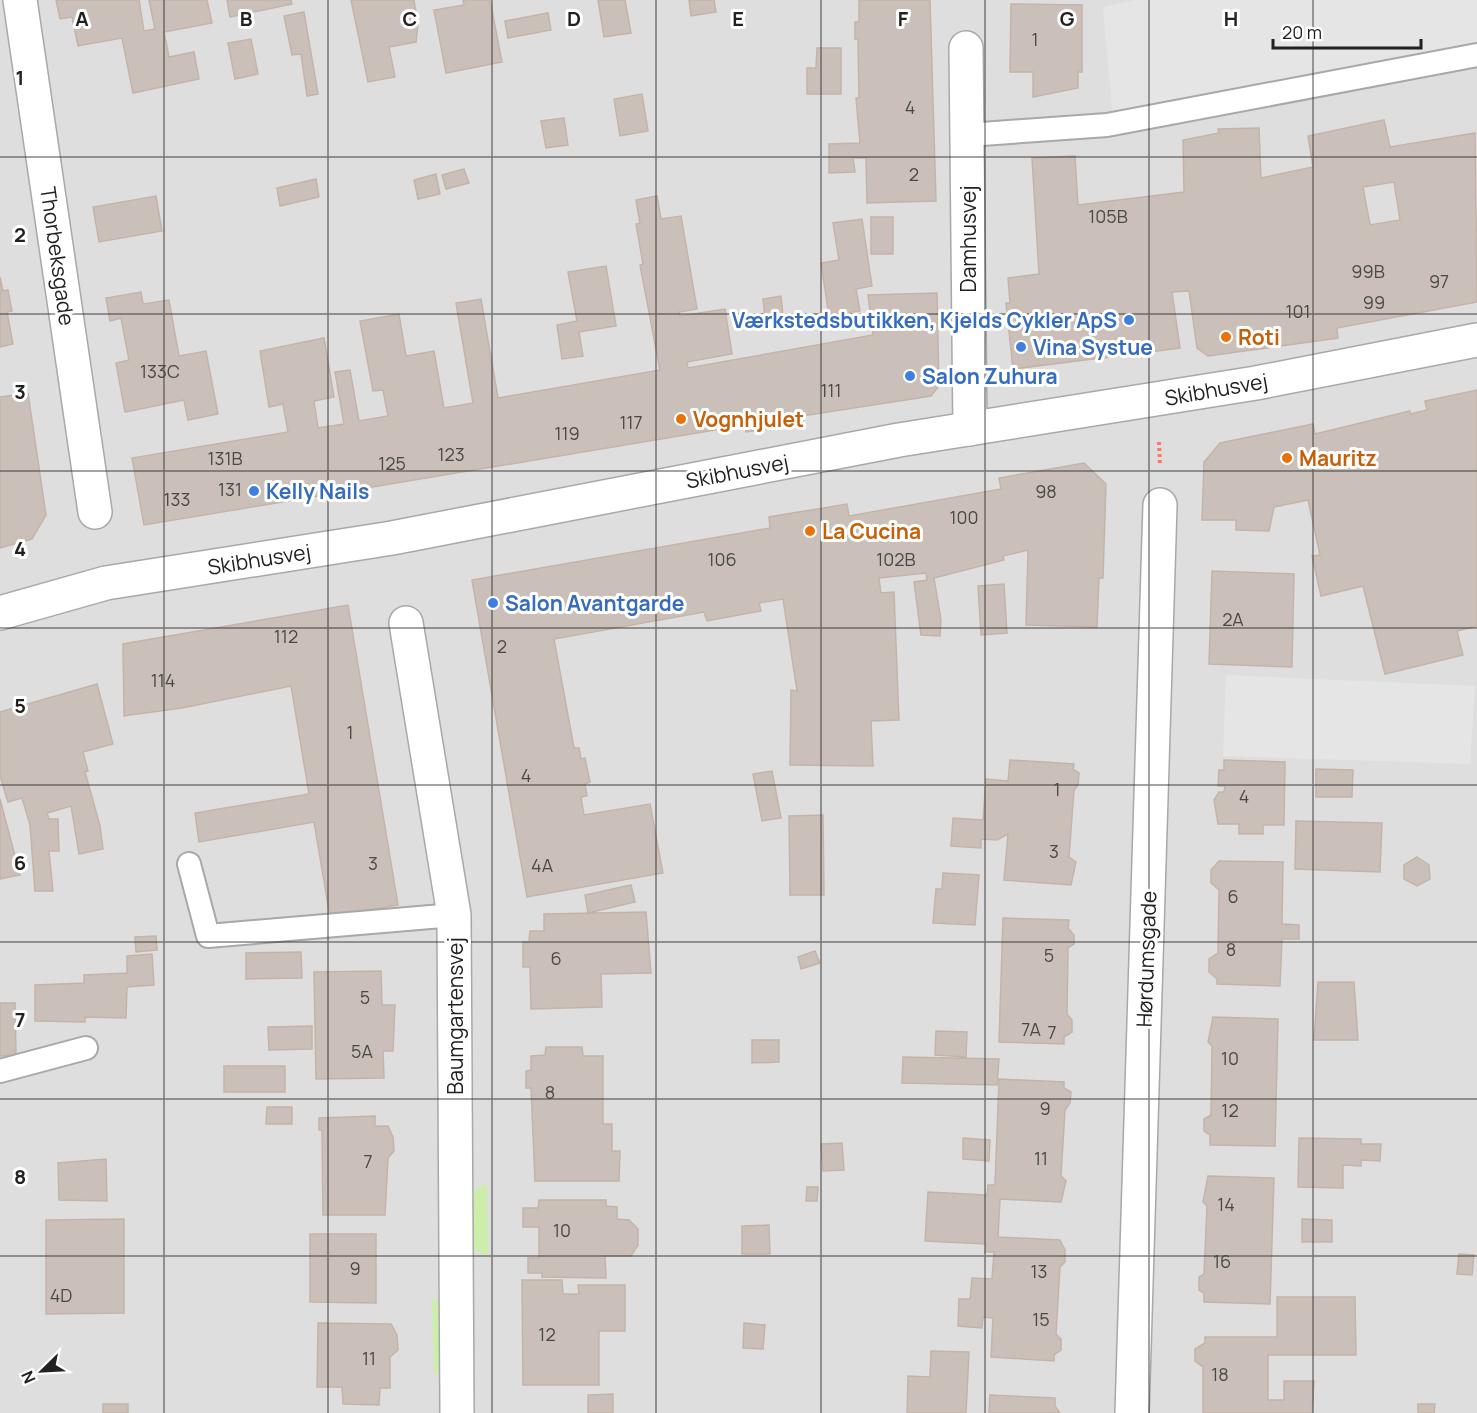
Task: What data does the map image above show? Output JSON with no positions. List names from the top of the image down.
{
  "streets": {
    "street": [
      "Damhusvej",
      "Thorbeksgade",
      "Skibhusvej",
      "Hørdumsgade",
      "Baumgartensvej"
    ]
  },
  "crossings": [
    ["Damhusvej", "Skibhusvej"]
  ],
  "places": [
    "Værkstedsbutikken, Kjelds Cykler ApS",
    "Roti",
    "Vina Systue",
    "Salon Zuhura",
    "Vognhjulet",
    "Mauritz",
    "Kelly Nails",
    "La Cucina",
    "Salon Avantgarde"
  ],
  "house_numbers": [
    "1",
    "4",
    "2",
    "105B",
    "99B",
    "97",
    "99",
    "101",
    "133C",
    "111",
    "117",
    "119",
    "123",
    "131B",
    "125",
    "131",
    "98",
    "133",
    "100",
    "106",
    "102B",
    "2A",
    "112",
    "2",
    "114",
    "1",
    "4",
    "1",
    "4",
    "3",
    "3",
    "4A",
    "6",
    "8",
    "5",
    "6",
    "5",
    "7A",
    "7",
    "5A",
    "10",
    "8",
    "9",
    "12",
    "11",
    "7",
    "14",
    "10",
    "16",
    "9",
    "13",
    "4D",
    "15",
    "12",
    "11",
    "18"
  ],
  "scale_bar": "20 m",
  "north": "bottom left",
  "grid": {
    "columns": [
      "A",
      "B",
      "C",
      "D",
      "E",
      "F",
      "G",
      "H"
    ],
    "rows": [
      "1",
      "2",
      "3",
      "4",
      "5",
      "6",
      "7",
      "8"
    ]
  }
}
